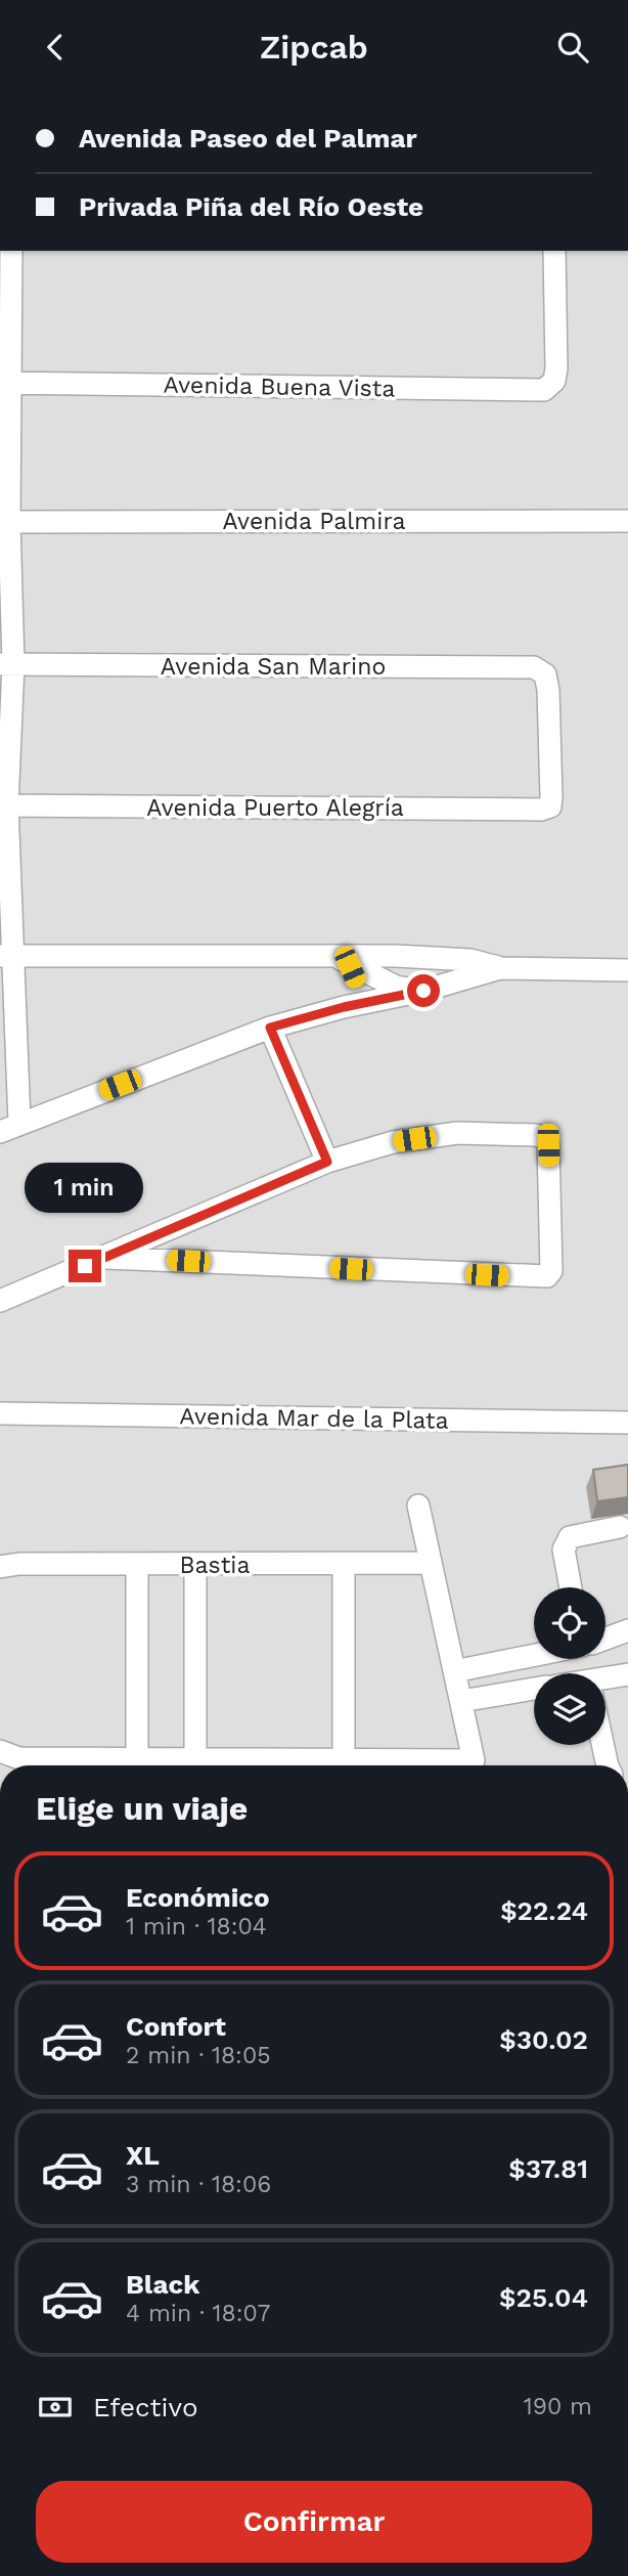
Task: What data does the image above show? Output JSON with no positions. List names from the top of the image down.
{
  "streets": {
    "street": [
      "Avenida Buena Vista",
      "Avenida Palmira",
      "Avenida San Marino",
      "Avenida Puerto Alegría",
      "Avenida Mar de la Plata",
      "Bastia"
    ]
  },
  "crossings": [
    ["Avenida San Marino", "Avenida Puerto Alegría"]
  ],
  "page": {
    "header": "Zipcab",
    "banner": ["Avenida Paseo del Palmar", "Privada Piña del Río Oeste"],
    "bubble": "1 min",
    "heading": "Elige un viaje",
    "list": [
      {
        "name": "Económico",
        "note": "1 min · 18:04",
        "value": "$22.24"
      },
      {
        "name": "Confort",
        "note": "2 min · 18:05",
        "value": "$30.02"
      },
      {
        "name": "XL",
        "note": "3 min · 18:06",
        "value": "$37.81"
      },
      {
        "name": "Black",
        "note": "4 min · 18:07",
        "value": "$25.04"
      }
    ],
    "pay": ["Efectivo", "190 m"],
    "buttons": "Confirmar"
  }
}
